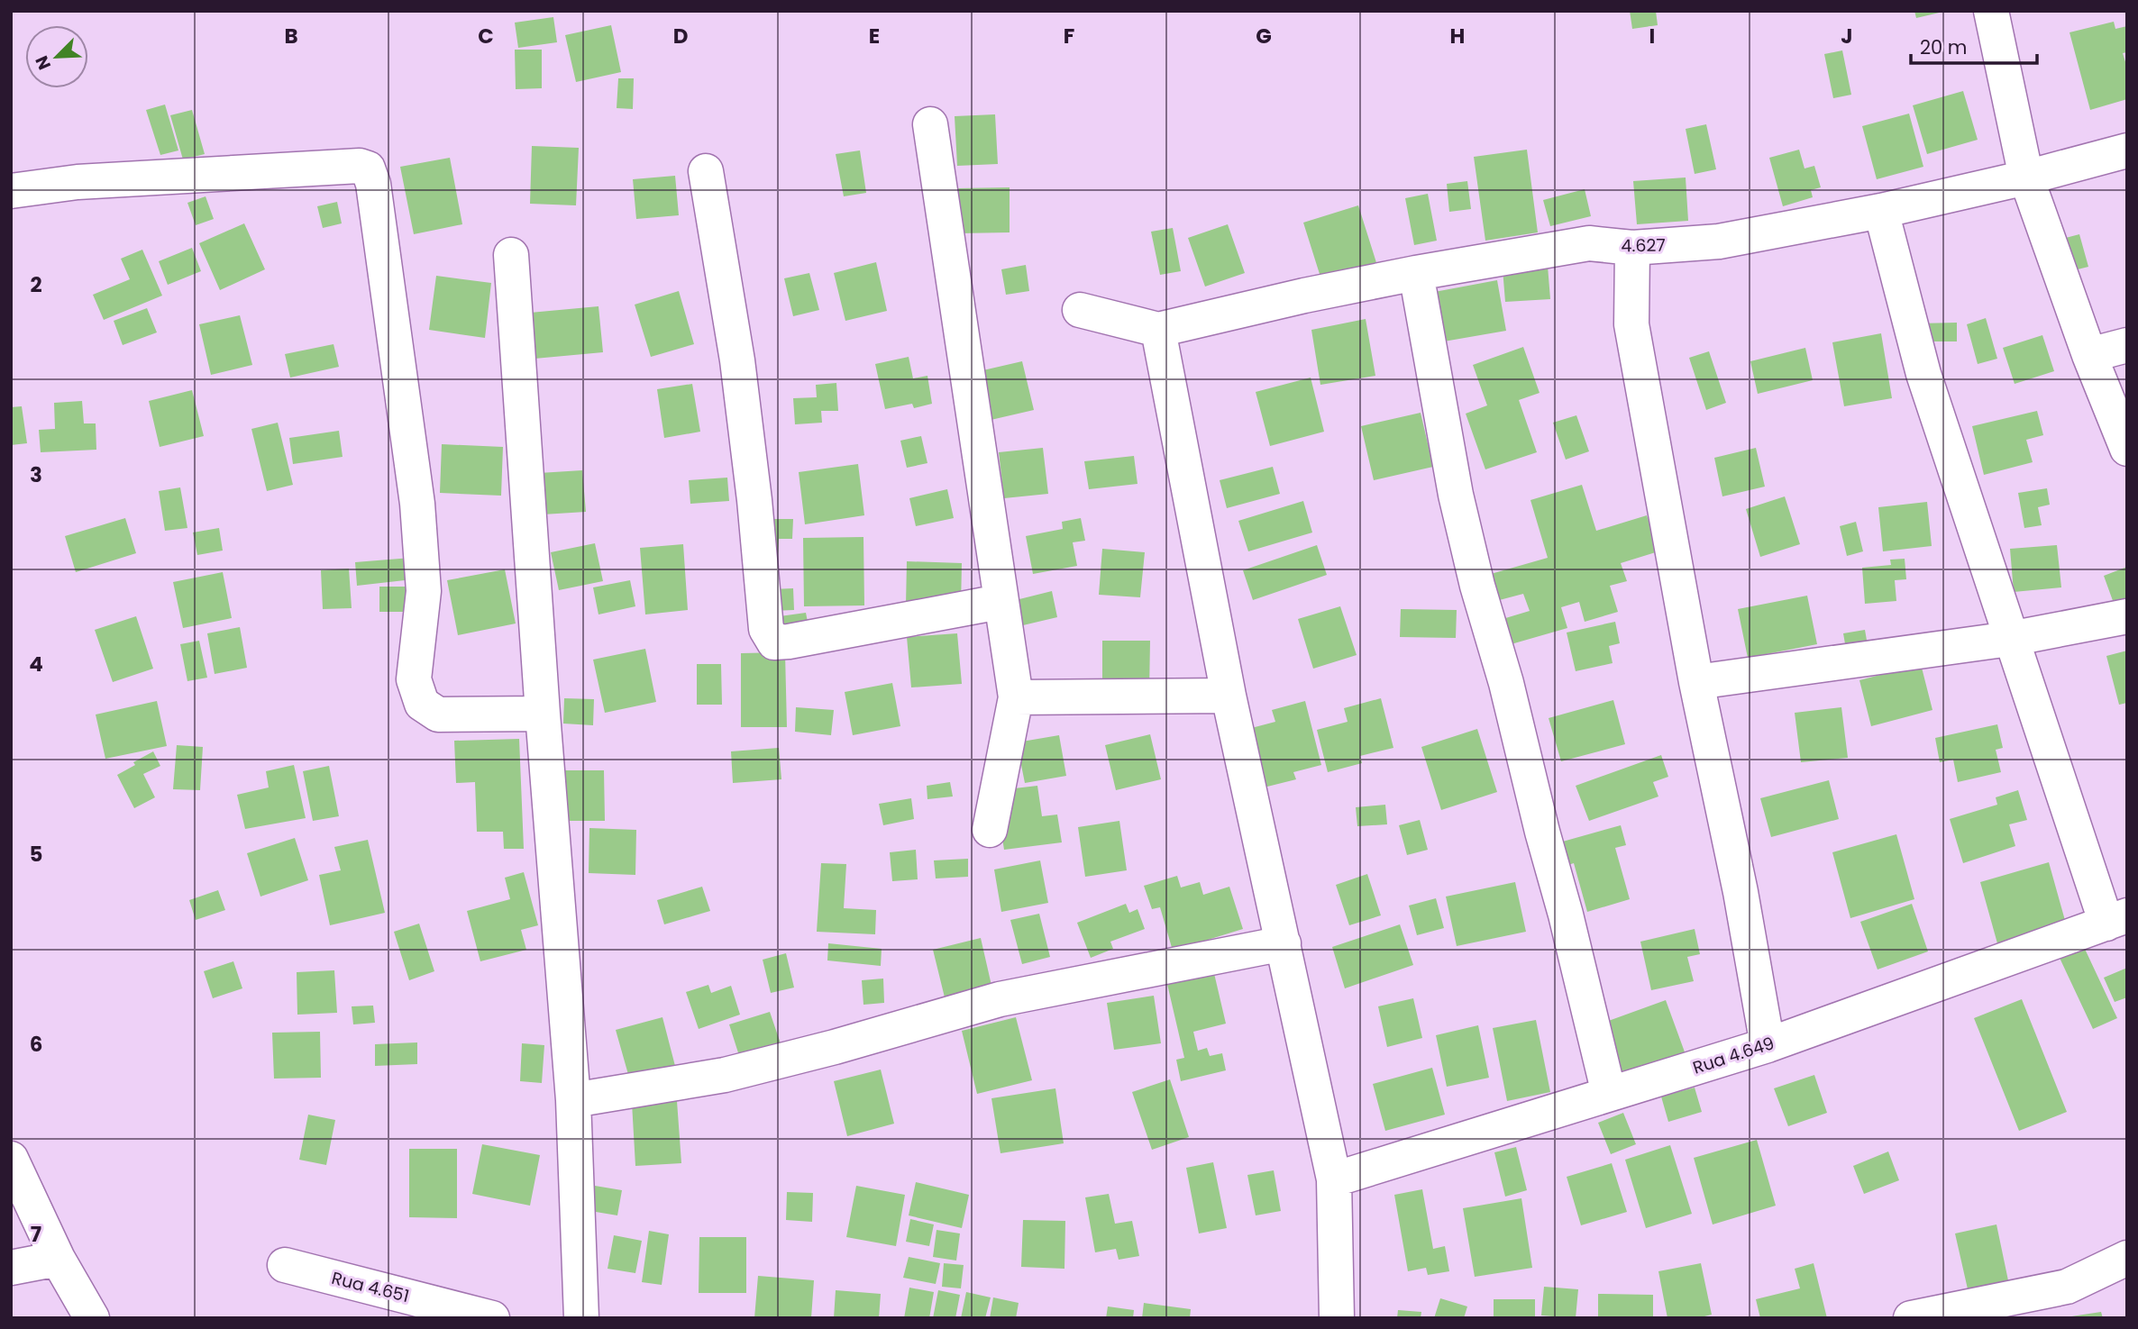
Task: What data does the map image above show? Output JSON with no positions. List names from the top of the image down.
{
  "streets": {
    "street": ["4.627", "Rua 4.649", "Rua 4.651"]
  },
  "scale_bar": "20 m",
  "north": "bottom left",
  "grid": {
    "columns": [
      "B",
      "C",
      "D",
      "E",
      "F",
      "G",
      "H",
      "I",
      "J"
    ],
    "rows": [
      "2",
      "3",
      "4",
      "5",
      "6",
      "7"
    ]
  }
}
